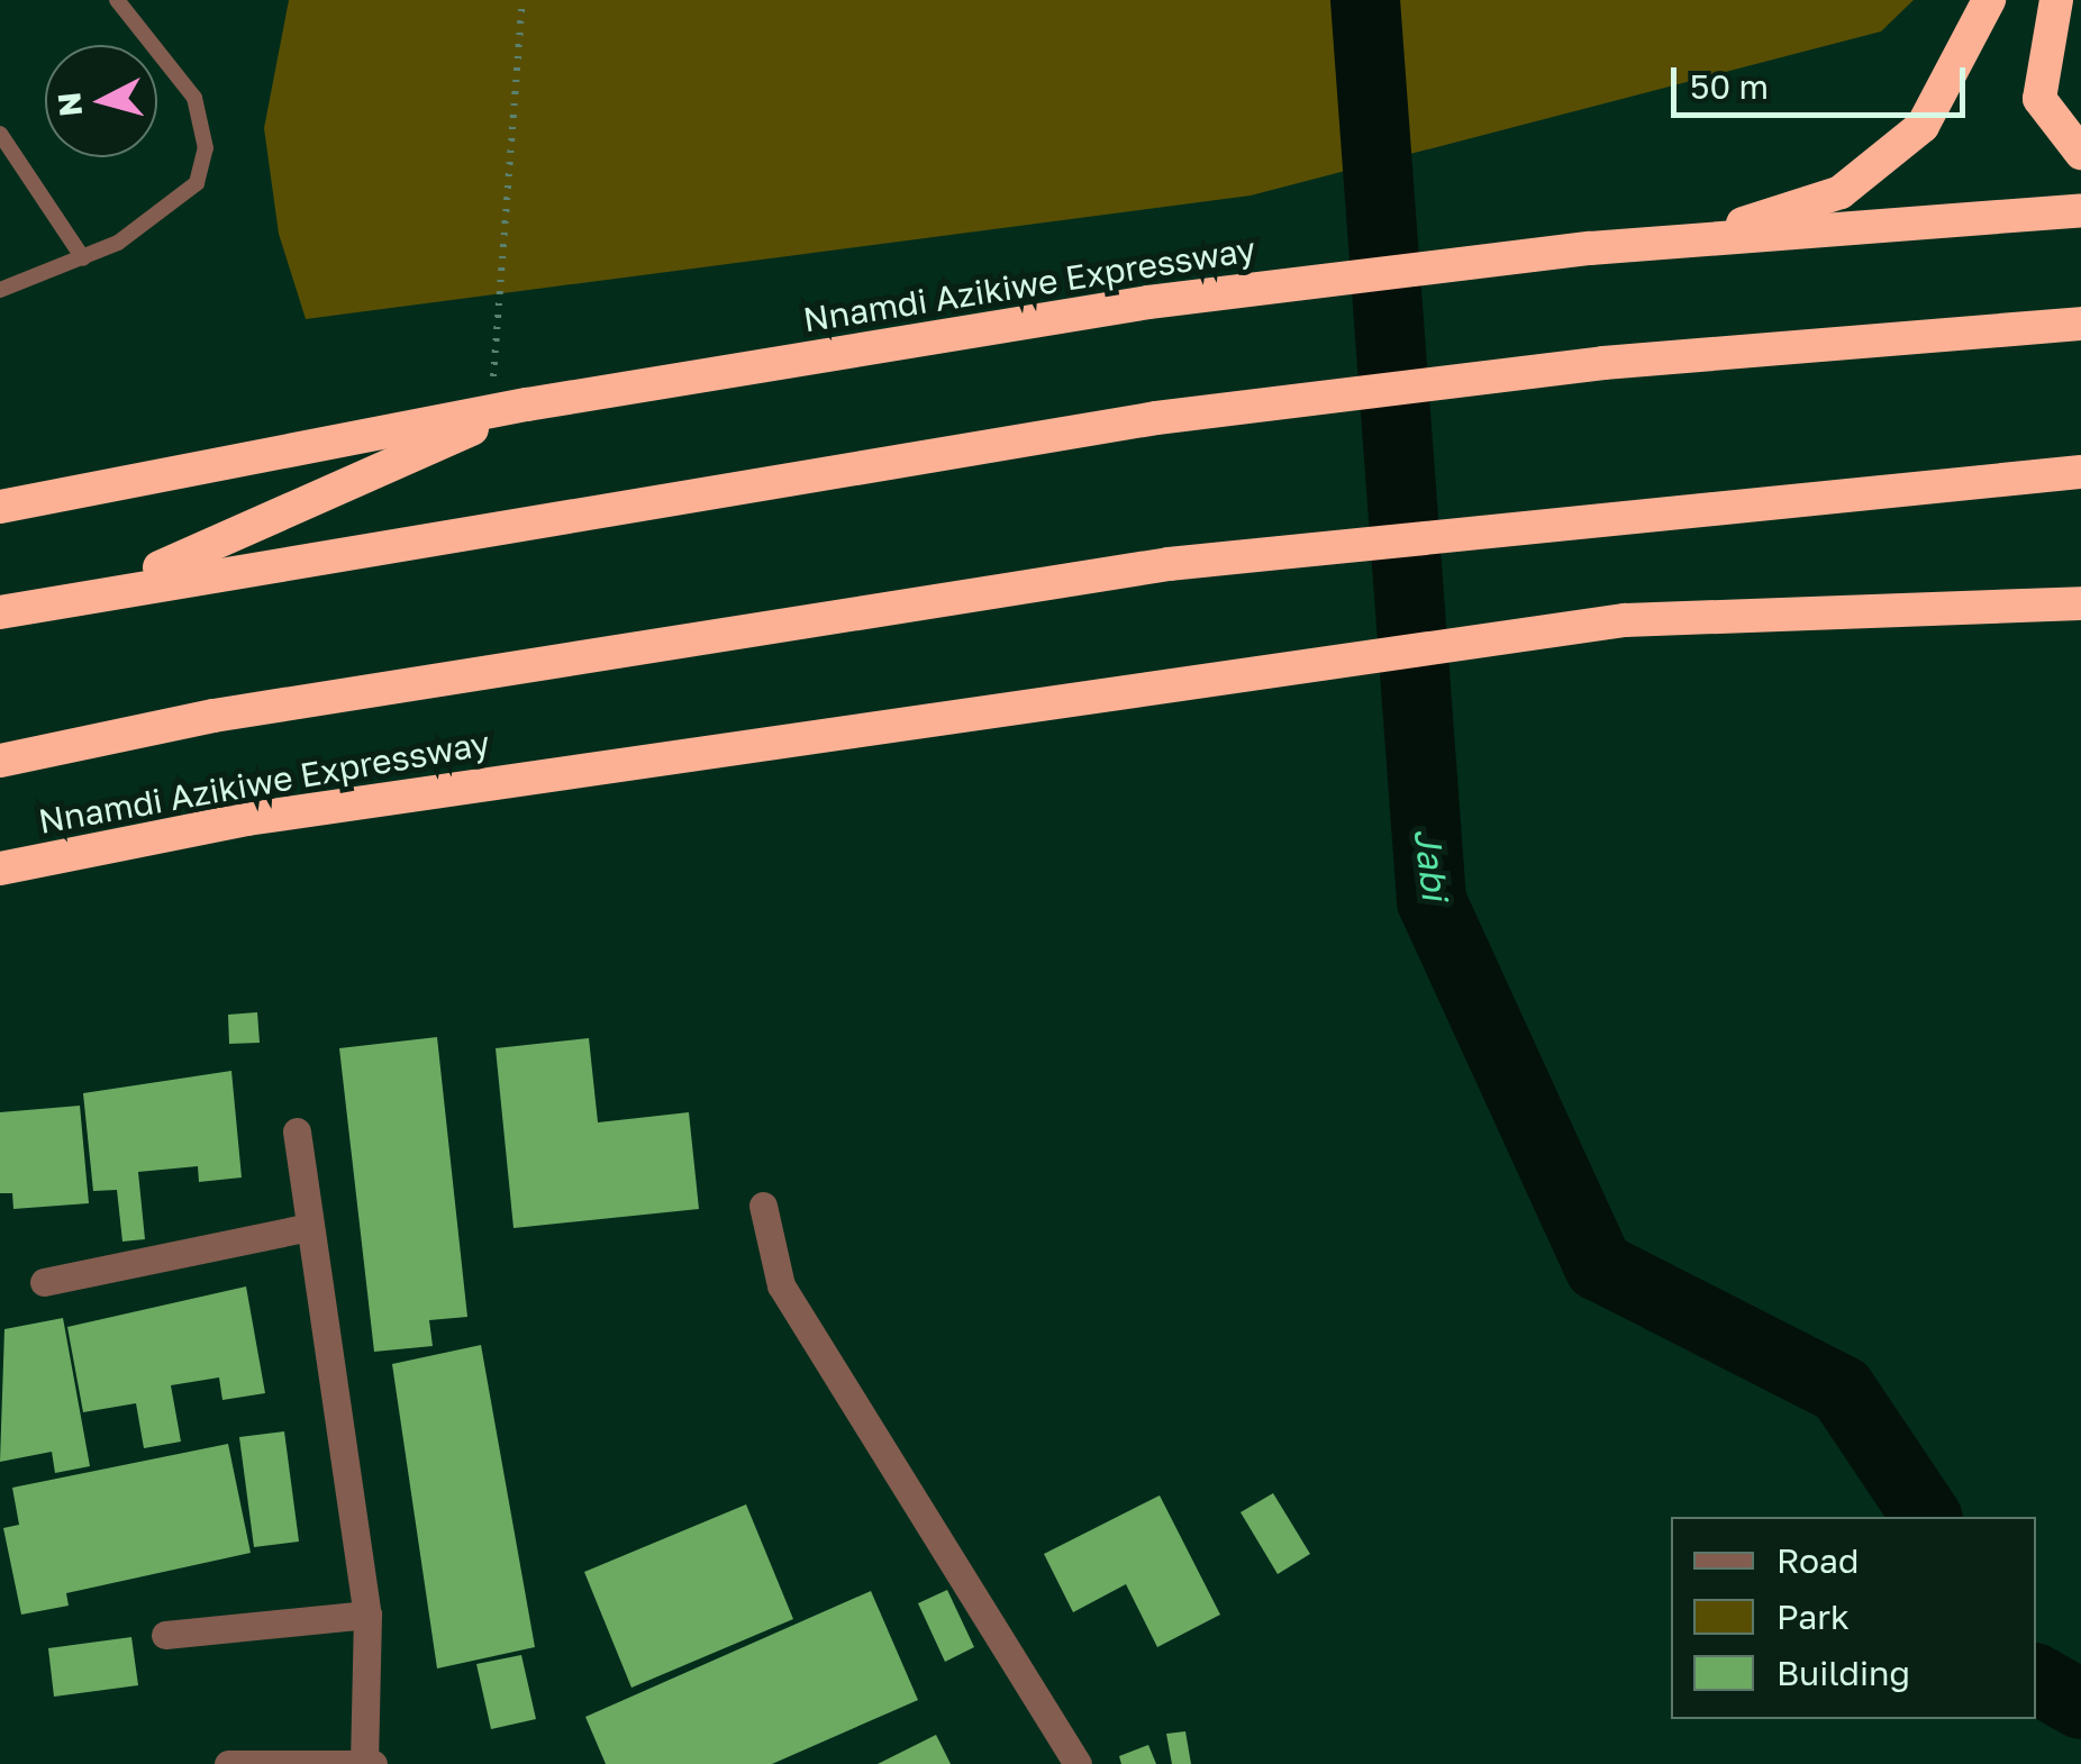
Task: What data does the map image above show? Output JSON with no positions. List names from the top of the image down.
{
  "streets": {
    "highway": ["Nnamdi Azikiwe Expressway"]
  },
  "water": ["Jabi"],
  "legend": ["Road", "Park", "Building"],
  "scale_bar": "50 m",
  "north": "left"
}
